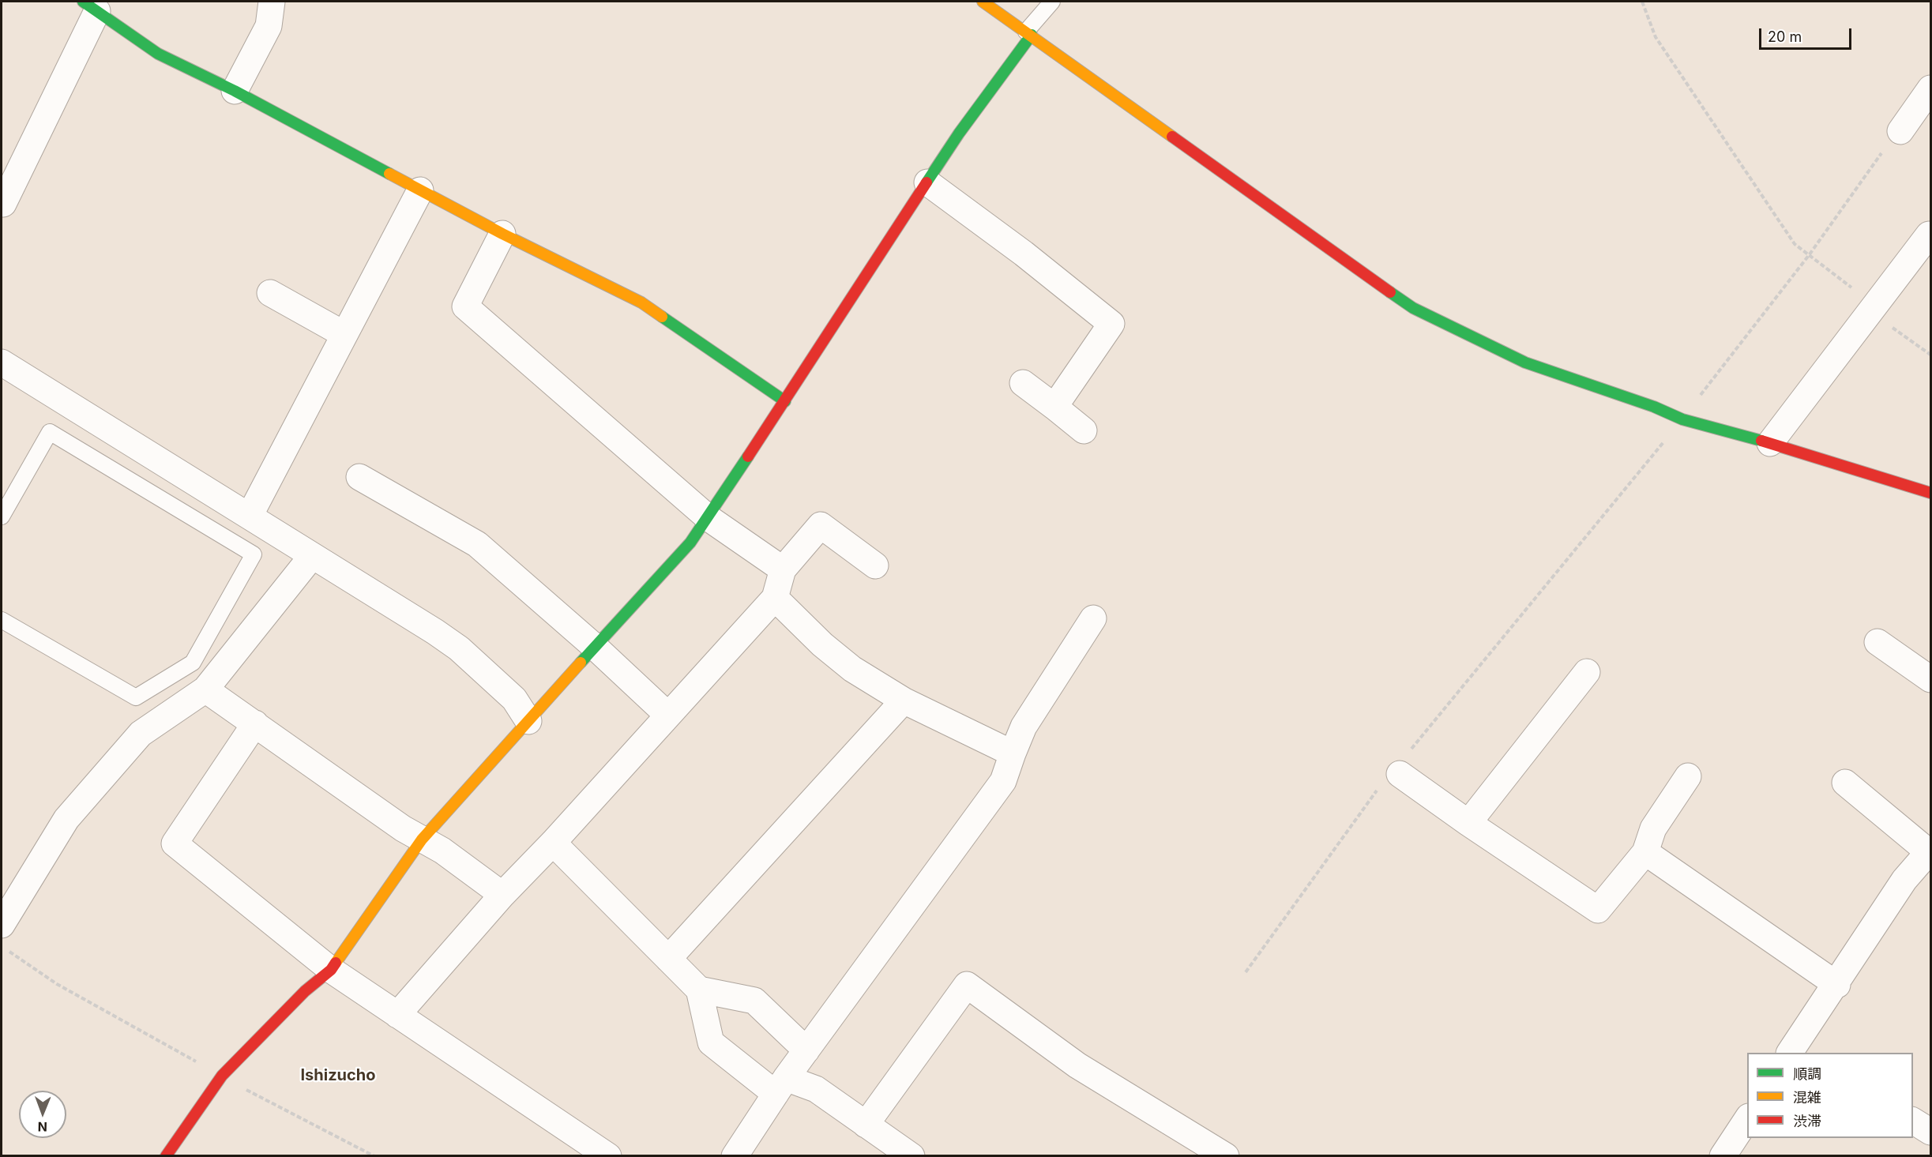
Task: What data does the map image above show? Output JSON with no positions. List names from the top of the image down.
{
  "districts": ["Ishizucho"],
  "legend": ["順調", "混雑", "渋滞"],
  "scale_bar": "20 m",
  "north": "bottom"
}
